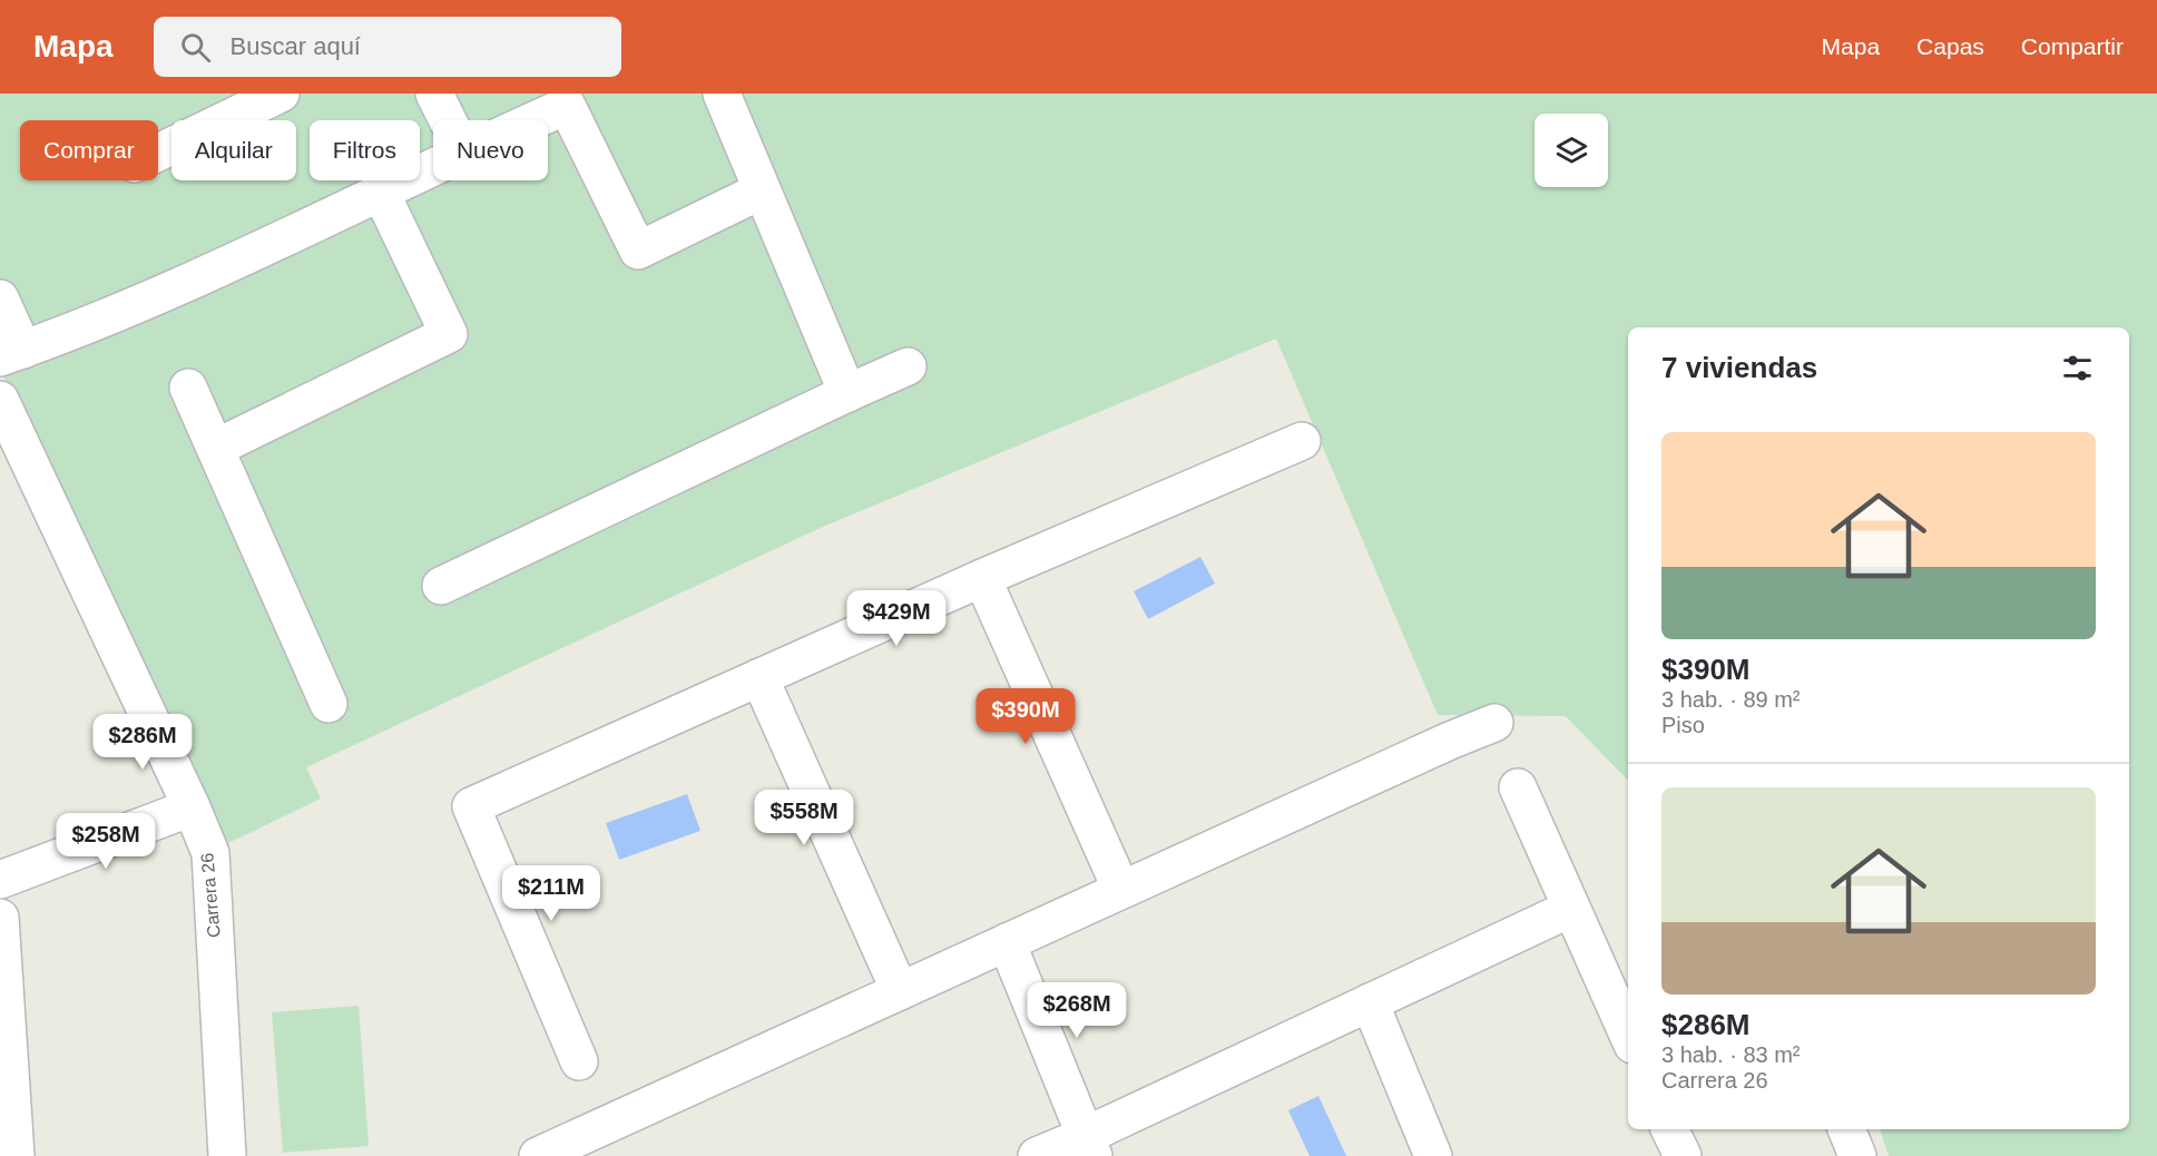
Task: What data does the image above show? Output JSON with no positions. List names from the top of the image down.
{
  "streets": {
    "street": ["Carrera 26"]
  },
  "page": {
    "header": "Mapa",
    "search": "Buscar aquí",
    "nav": ["Mapa", "Capas", "Compartir"],
    "chip": [
      "Comprar",
      "Alquilar",
      "Filtros",
      "Nuevo"
    ],
    "heading": "7 viviendas",
    "list": [
      {
        "name": "$390M",
        "note": "3 hab. · 89 m² · Piso"
      },
      {
        "name": "$286M",
        "note": "3 hab. · 83 m² · Carrera 26"
      }
    ],
    "price": [
      "$429M",
      "$390M",
      "$286M",
      "$558M",
      "$258M",
      "$211M",
      "$268M"
    ]
  }
}
